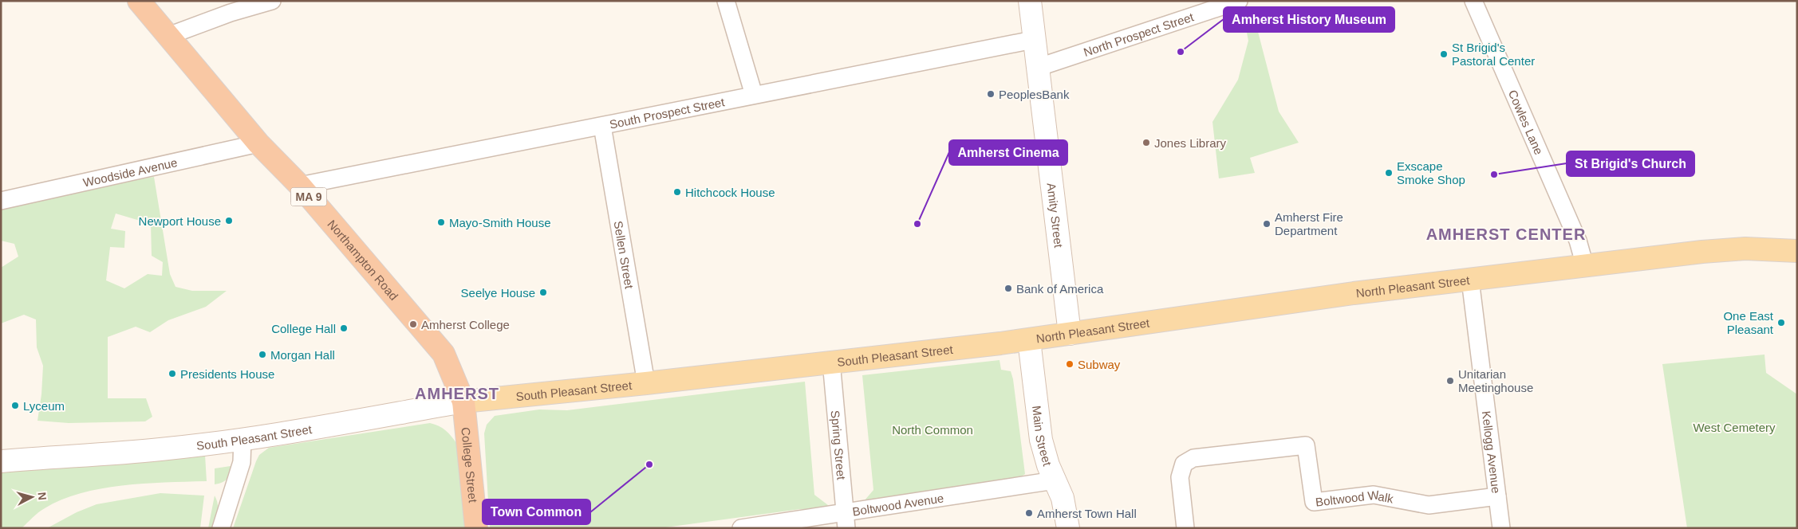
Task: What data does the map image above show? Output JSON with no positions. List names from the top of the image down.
{
  "streets": {
    "highway": ["MA 9", "Northampton Road", "College Street"],
    "main road": [
      "Amity Street",
      "North Pleasant Street",
      "South Pleasant Street",
      "Main Street"
    ],
    "street": [
      "North Prospect Street",
      "South Prospect Street",
      "Cowles Lane",
      "Woodside Avenue",
      "Sellen Street",
      "Spring Street",
      "Kellogg Avenue",
      "Boltwood Walk",
      "Boltwood Avenue"
    ]
  },
  "crossings": [
    ["North Prospect Street", "Amity Street"],
    ["South Prospect Street", "Amity Street"],
    ["South Prospect Street", "Sellen Street"],
    ["South Prospect Street", "Northampton Road"],
    ["Cowles Lane", "North Pleasant Street"],
    ["Woodside Avenue", "Northampton Road"],
    ["Amity Street", "North Pleasant Street"],
    ["Sellen Street", "South Pleasant Street"],
    ["Northampton Road", "South Pleasant Street"],
    ["Northampton Road", "College Street"],
    ["North Pleasant Street", "South Pleasant Street"],
    ["North Pleasant Street", "Main Street"],
    ["North Pleasant Street", "Kellogg Avenue"],
    ["South Pleasant Street", "Main Street"],
    ["South Pleasant Street", "Spring Street"],
    ["South Pleasant Street", "College Street"],
    ["Main Street", "Boltwood Avenue"],
    ["Spring Street", "Boltwood Avenue"],
    ["Kellogg Avenue", "Boltwood Walk"]
  ],
  "districts": ["AMHERST CENTER", "AMHERST"],
  "parks": ["West Cemetery", "North Common"],
  "places": [
    "Amherst History Museum",
    "St Brigid's Pastoral Center",
    "PeoplesBank",
    "Jones Library",
    "Exscape Smoke Shop",
    "St Brigid's Church",
    "Hitchcock House",
    "Newport House",
    "Mayo-Smith House",
    "Amherst Cinema",
    "Amherst Fire Department",
    "Bank of America",
    "Seelye House",
    "One East Pleasant",
    "Amherst College",
    "College Hall",
    "Morgan Hall",
    "Subway",
    "Presidents House",
    "Unitarian Meetinghouse",
    "Lyceum",
    "Town Common",
    "Amherst Town Hall"
  ],
  "north": "right"
}
